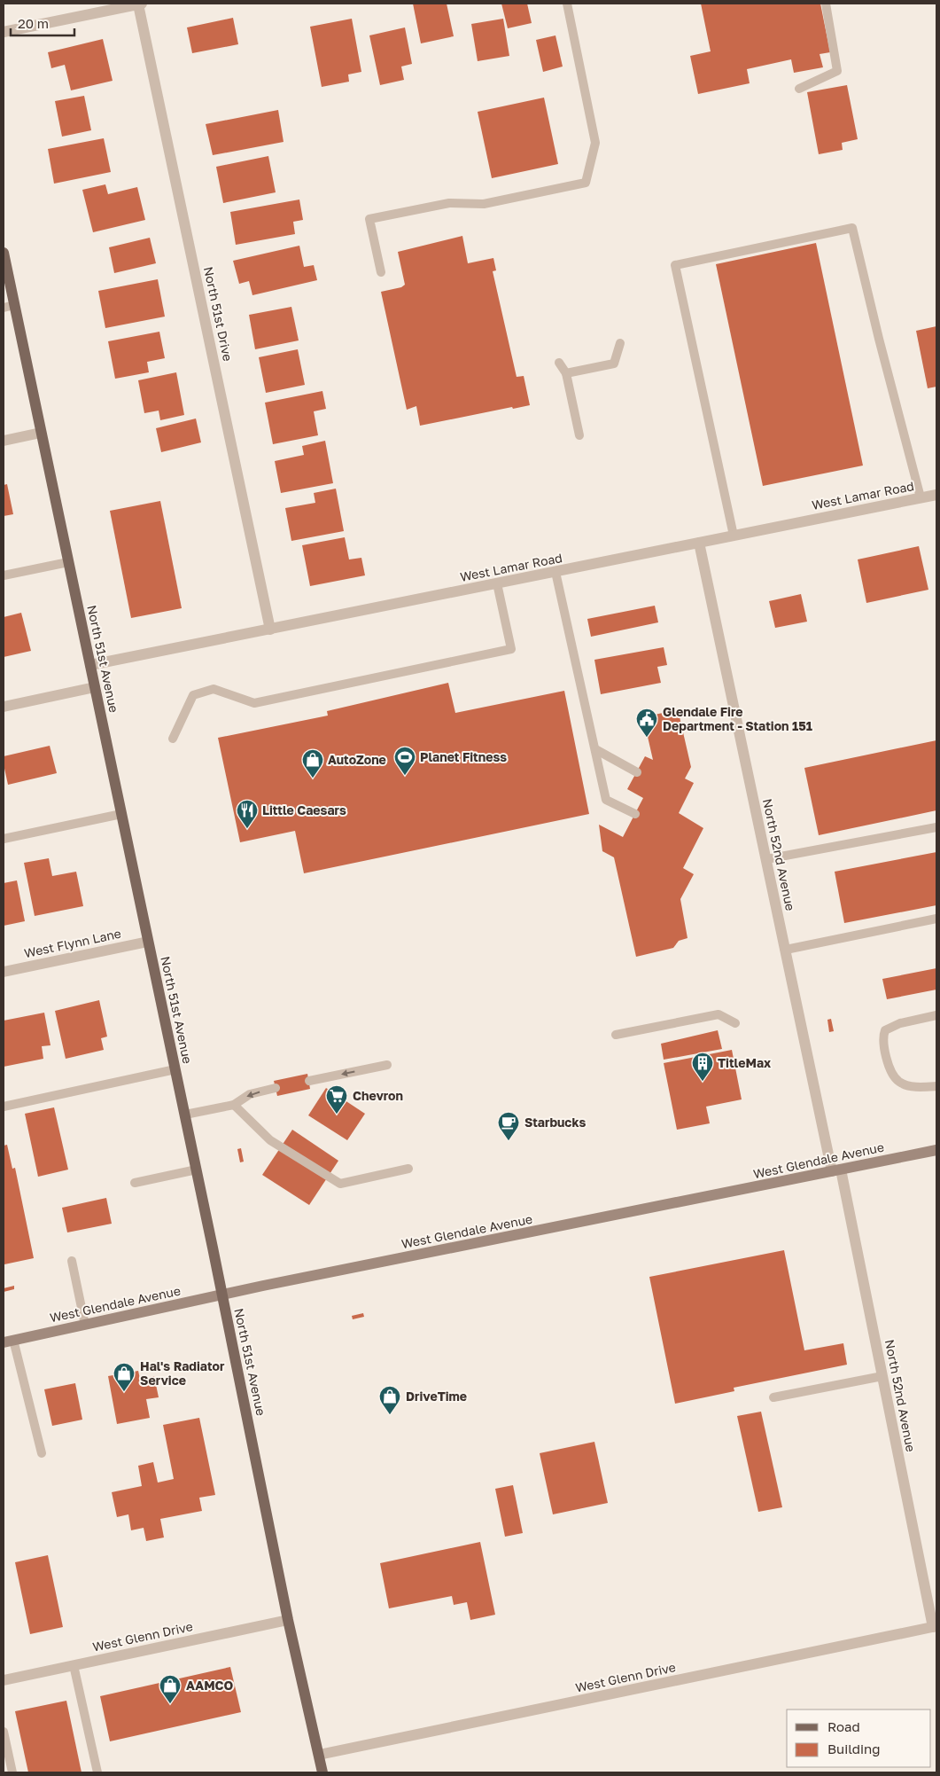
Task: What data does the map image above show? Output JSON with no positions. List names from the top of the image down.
{
  "streets": {
    "main road": ["North 51st Avenue", "West Glendale Avenue"],
    "street": [
      "North 51st Drive",
      "West Lamar Road",
      "North 52nd Avenue",
      "West Flynn Lane",
      "West Glenn Drive"
    ]
  },
  "crossings": [
    ["North 51st Drive", "West Lamar Road"],
    ["West Lamar Road", "North 51st Avenue"],
    ["West Lamar Road", "North 52nd Avenue"],
    ["North 51st Avenue", "West Flynn Lane"],
    ["North 51st Avenue", "West Glendale Avenue"],
    ["North 51st Avenue", "West Glenn Drive"],
    ["North 52nd Avenue", "West Glendale Avenue"],
    ["North 52nd Avenue", "West Glenn Drive"]
  ],
  "places": {
    "public building": ["Glendale Fire Department - Station 151"],
    "sports": ["Planet Fitness"],
    "shop": [
      "AutoZone",
      "Hal's Radiator Service",
      "DriveTime",
      "AAMCO"
    ],
    "restaurant": ["Little Caesars"],
    "building": ["TitleMax"],
    "supermarket": ["Chevron"],
    "cafe": ["Starbucks"]
  },
  "legend": ["Road", "Building"],
  "scale_bar": "20 m"
}
